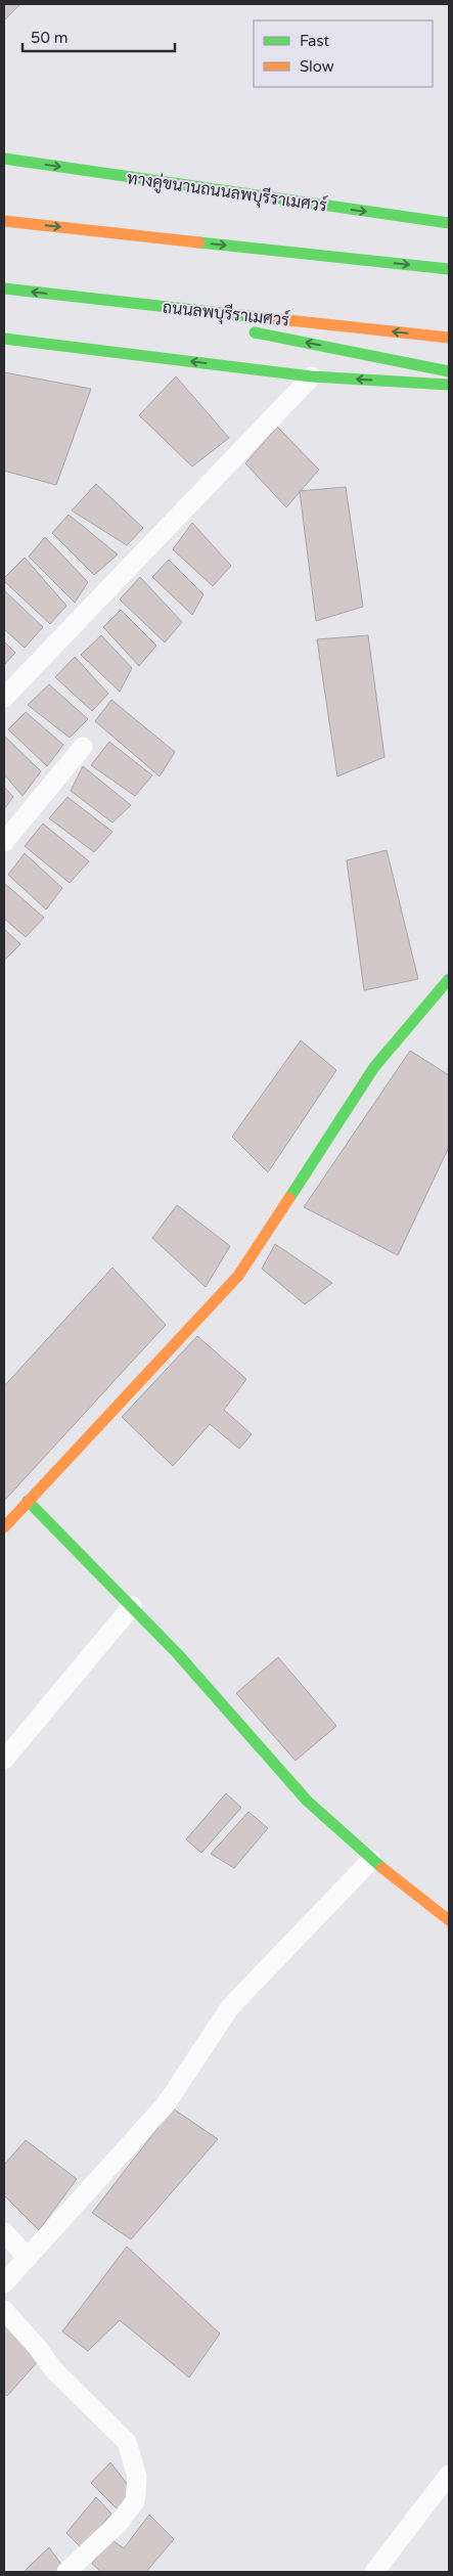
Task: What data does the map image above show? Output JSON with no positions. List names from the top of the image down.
{
  "streets": {
    "main road": ["ทางคู่ขนานถนนลพบุรีราเมศวร์", "ถนนลพบุรีราเมศวร์"]
  },
  "legend": ["Fast", "Slow"],
  "scale_bar": "50 m"
}
